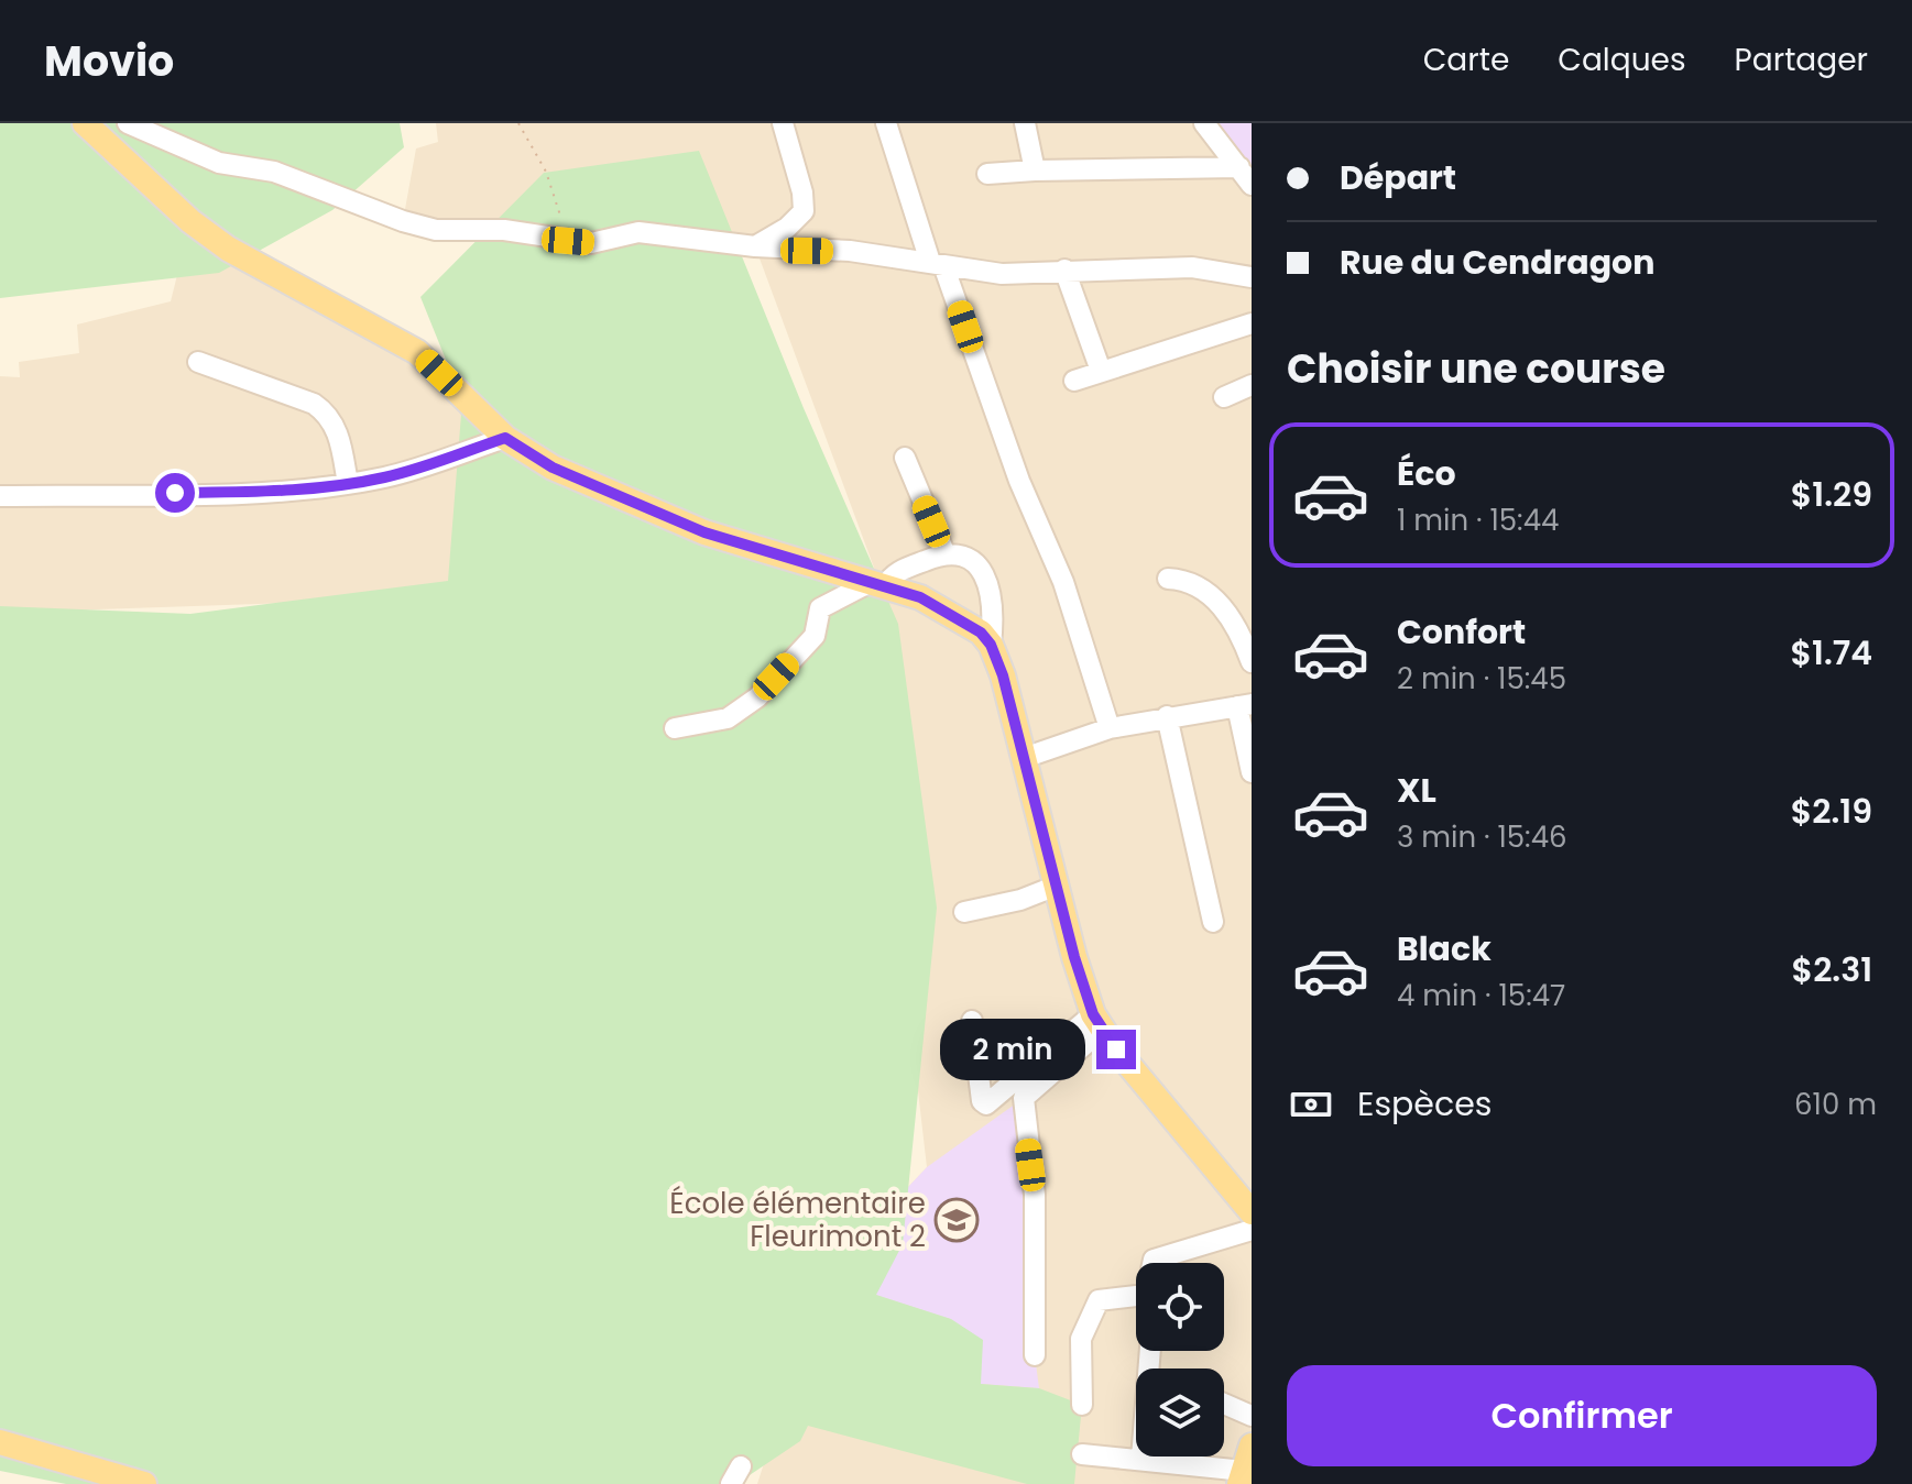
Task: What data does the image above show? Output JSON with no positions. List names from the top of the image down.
{
  "places": {
    "school or university": ["École élémentaire Fleurimont 2"]
  },
  "page": {
    "header": "Movio",
    "nav": ["Carte", "Calques", "Partager"],
    "banner": ["Départ", "Rue du Cendragon"],
    "heading": "Choisir une course",
    "list": [
      {
        "name": "Éco",
        "note": "1 min · 15:44",
        "value": "$1.29"
      },
      {
        "name": "Confort",
        "note": "2 min · 15:45",
        "value": "$1.74"
      },
      {
        "name": "XL",
        "note": "3 min · 15:46",
        "value": "$2.19"
      },
      {
        "name": "Black",
        "note": "4 min · 15:47",
        "value": "$2.31"
      }
    ],
    "bubble": "2 min",
    "pay": ["Espèces", "610 m"],
    "buttons": "Confirmer"
  }
}
